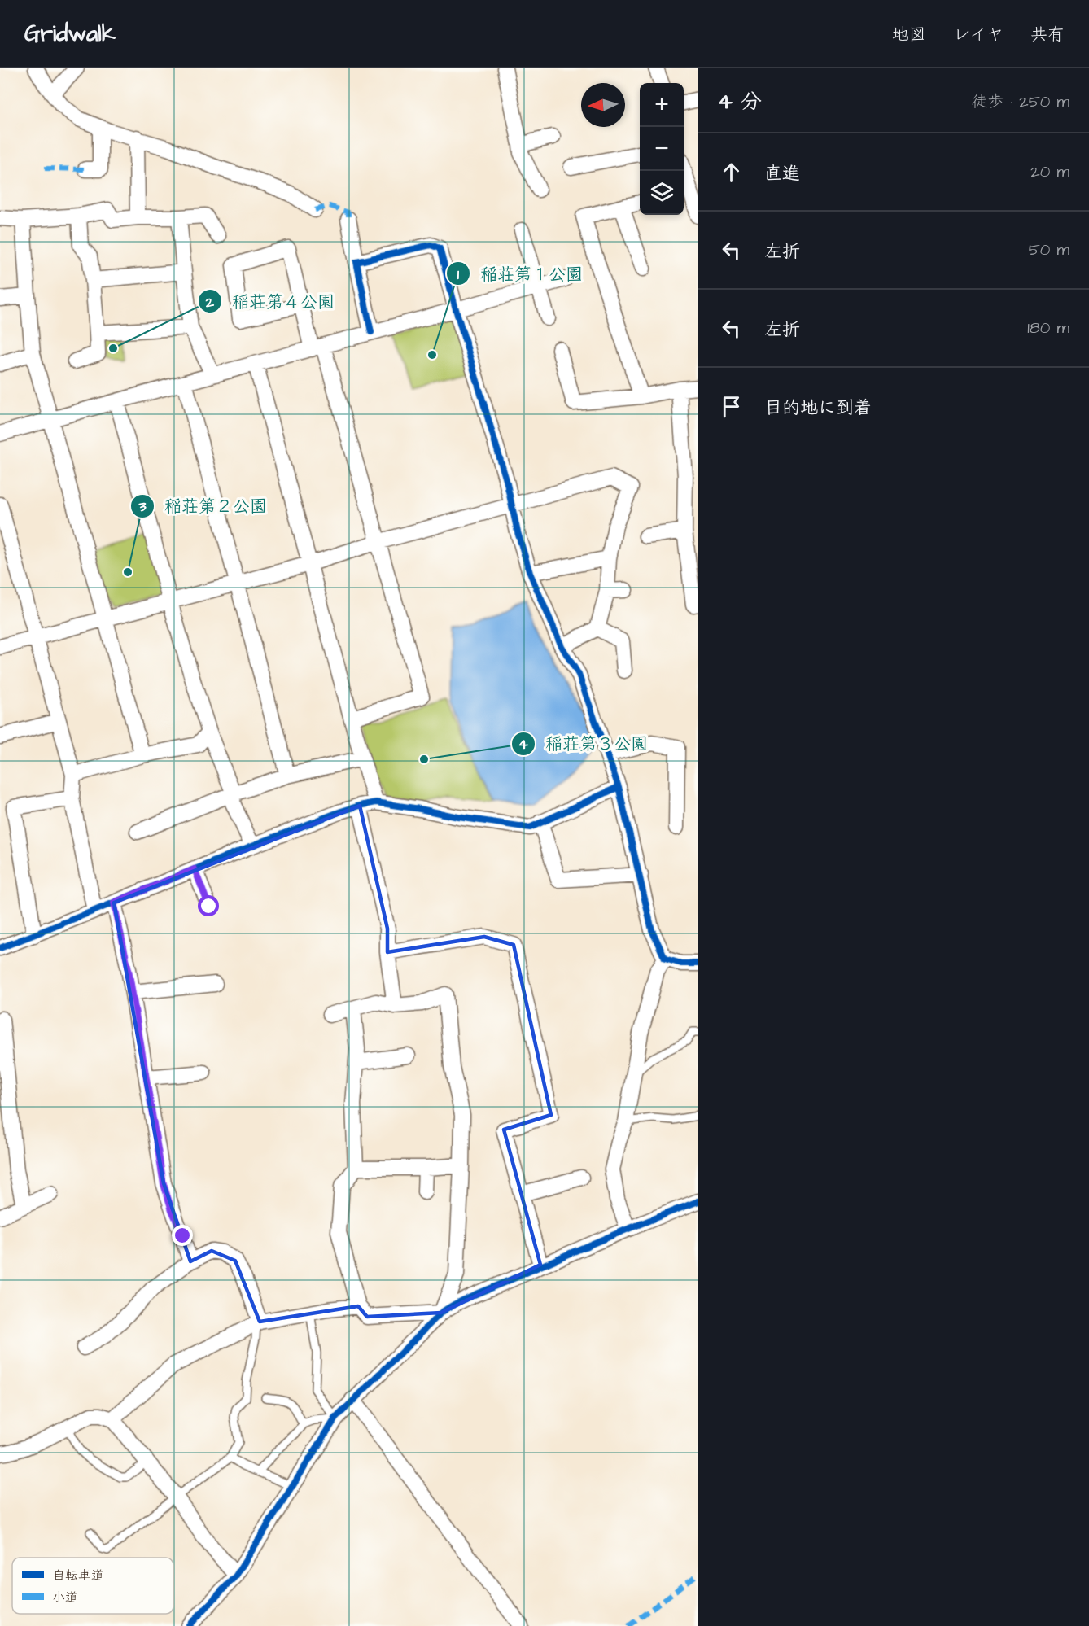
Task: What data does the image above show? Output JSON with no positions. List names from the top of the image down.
{
  "places": [
    "稲荘第４公園",
    "稲荘第１公園",
    "稲荘第２公園",
    "稲荘第３公園"
  ],
  "legend": ["自転車道", "小道"],
  "north": "left",
  "page": {
    "header": "Gridwalk",
    "nav": ["地図", "レイヤ", "共有"],
    "heading": ["4 分", "徒歩 · 250 m"],
    "map_buttons": ["+", "−"],
    "list": [
      ["直進", "20 m"],
      ["左折", "50 m"],
      ["左折", "180 m"],
      "目的地に到着"
    ]
  }
}
